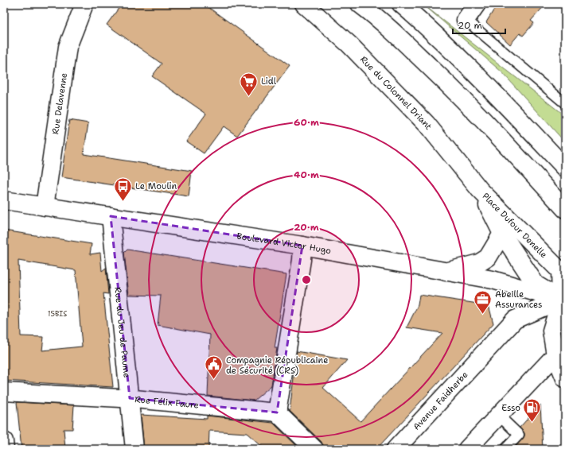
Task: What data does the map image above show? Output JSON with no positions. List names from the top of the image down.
{
  "streets": {
    "main road": [
      "Rue du Colonnel Driant",
      "Rue Delavenne",
      "Place Dufour Denelle",
      "Boulevard Victor Hugo",
      "Rue du Jeu de Paume",
      "Avenue Faidherbe",
      "Rue Félix Faure"
    ]
  },
  "crossings": [
    ["Rue du Colonnel Driant", "Place Dufour Denelle"],
    ["Rue Delavenne", "Boulevard Victor Hugo"],
    ["Place Dufour Denelle", "Boulevard Victor Hugo"],
    ["Place Dufour Denelle", "Avenue Faidherbe"],
    ["Boulevard Victor Hugo", "Rue du Jeu de Paume"],
    ["Boulevard Victor Hugo", "Avenue Faidherbe"],
    ["Rue du Jeu de Paume", "Rue Félix Faure"]
  ],
  "places": {
    "supermarket": ["Lidl"],
    "bus stop": ["Le Moulin"],
    "office": ["Abeille Assurances"],
    "public building": ["Compagnie Républicaine de Sécurité (CRS)"],
    "fuel station": ["Esso"]
  },
  "house_numbers": ["15BIS"],
  "scale_bar": "20 m",
  "rings": ["60 m", "40 m", "20 m"]
}
